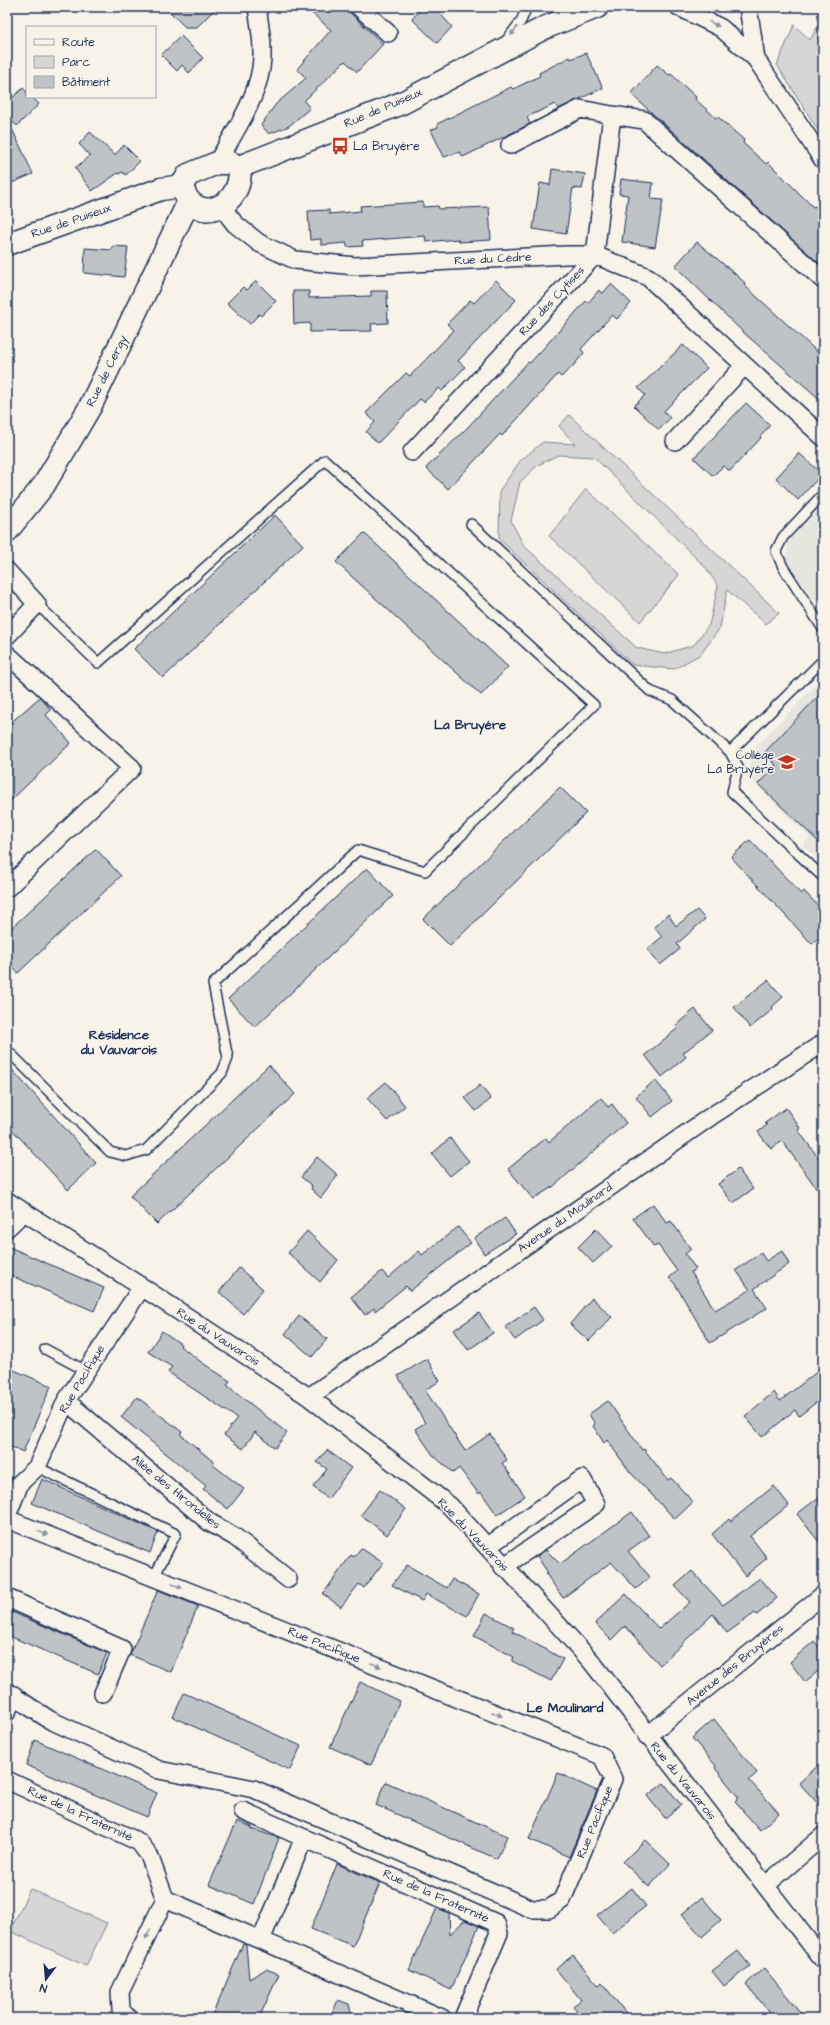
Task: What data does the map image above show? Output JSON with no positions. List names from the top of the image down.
{
  "streets": {
    "street": [
      "Rue de Puiseux",
      "Rue du Cèdre",
      "Rue des Cytises",
      "Rue de Cergy",
      "Avenue du Moulinard",
      "Rue du Vauvarois",
      "Rue Pacifique",
      "Allée des Hirondelles",
      "Avenue des Bruyères",
      "Rue de la Fraternité"
    ]
  },
  "crossings": [
    ["Rue de Puiseux", "Rue du Cèdre"],
    ["Rue de Puiseux", "Rue de Cergy"],
    ["Rue du Cèdre", "Rue des Cytises"],
    ["Rue du Cèdre", "Rue de Cergy"],
    ["Avenue du Moulinard", "Rue du Vauvarois"],
    ["Rue du Vauvarois", "Rue Pacifique"],
    ["Rue du Vauvarois", "Avenue des Bruyères"],
    ["Rue Pacifique", "Allée des Hirondelles"]
  ],
  "districts": ["La Bruyére", "Résidence du Vauvarois", "Le Moulinard"],
  "places": {
    "bus stop": ["La Bruyère"],
    "school or university": ["Collège La Bruyère"]
  },
  "legend": ["Route", "Parc", "Bâtiment"],
  "north": "bottom"
}
